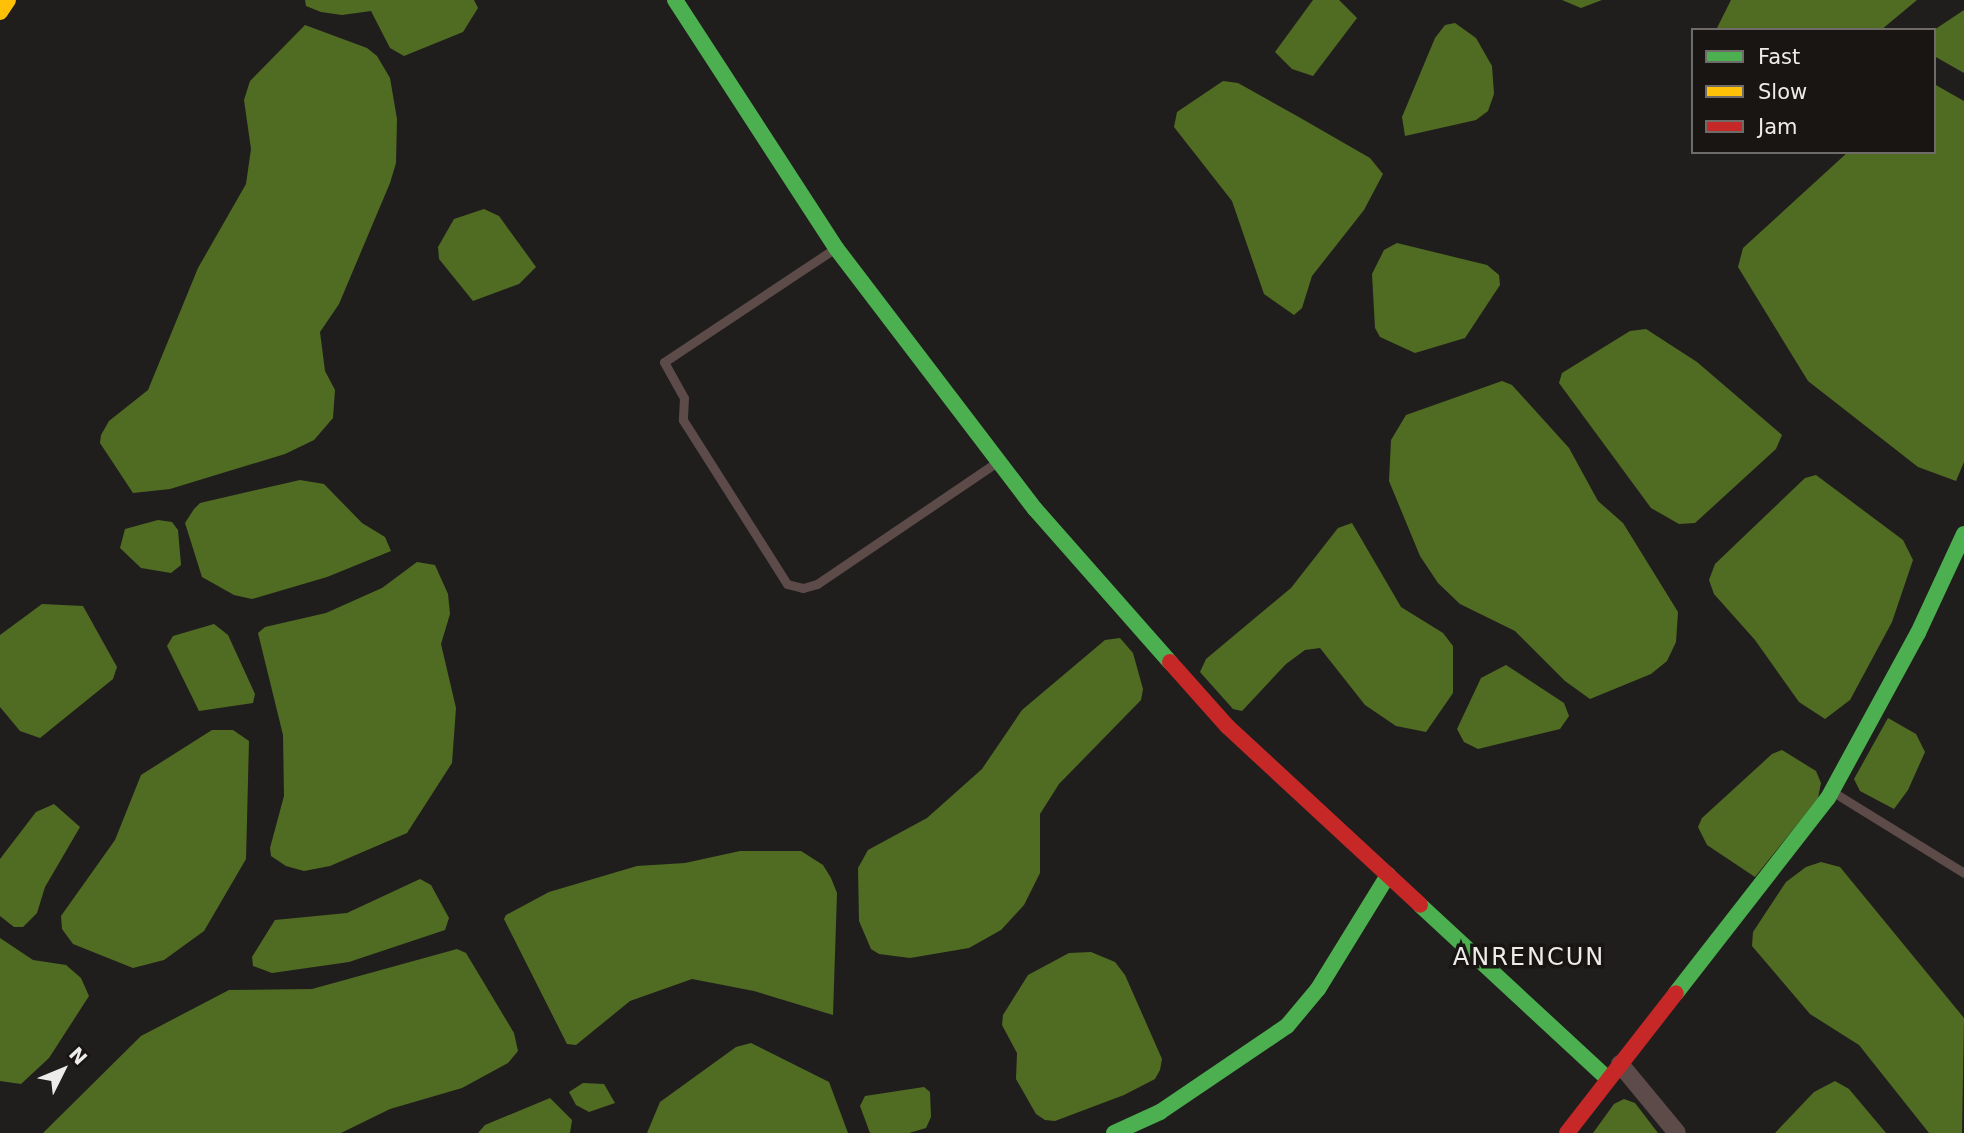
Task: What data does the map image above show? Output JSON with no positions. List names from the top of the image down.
{
  "districts": ["ANRENCUN"],
  "legend": ["Fast", "Slow", "Jam"],
  "north": "top right"
}
